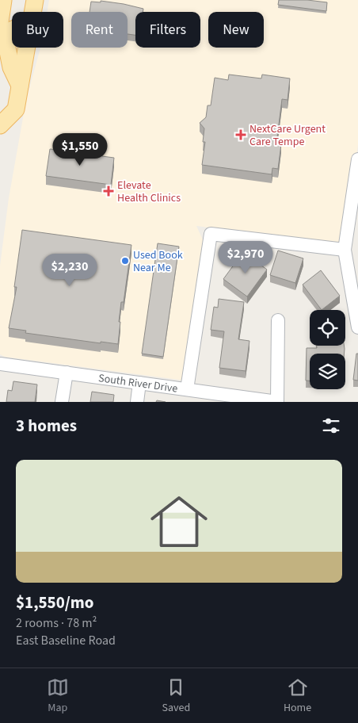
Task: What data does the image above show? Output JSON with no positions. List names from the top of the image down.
{
  "streets": {
    "street": ["South River Drive"]
  },
  "places": {
    "health": ["NextCare Urgent Care Tempe", "Elevate Health Clinics"],
    "other": ["Used Book Near Me"]
  },
  "page": {
    "chip": [
      "Buy",
      "Rent",
      "Filters",
      "New"
    ],
    "price": ["$1,550", "$2,970", "$2,230"],
    "heading": "3 homes",
    "list": [
      {
        "name": "$1,550/mo",
        "note": "2 rooms · 78 m² · East Baseline Road"
      }
    ],
    "tabs": ["Map", "Saved", "Home"]
  }
}
